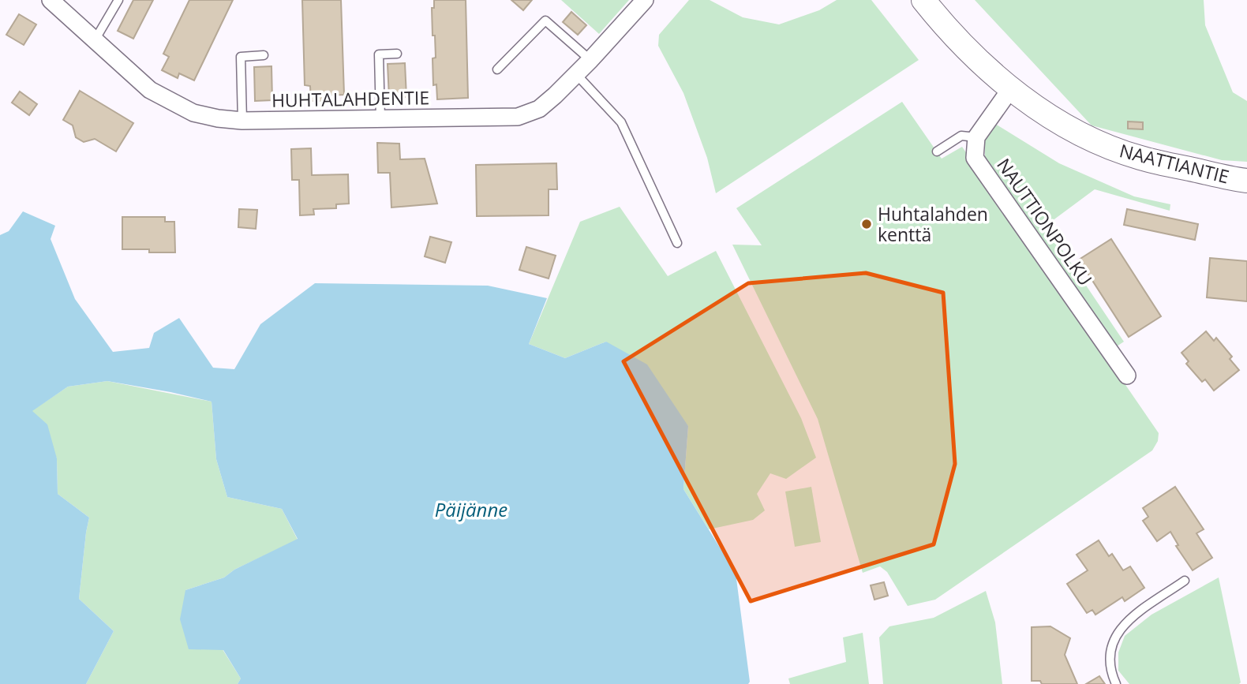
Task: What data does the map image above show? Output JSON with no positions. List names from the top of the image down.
{
  "streets": {
    "street": ["HUHTALAHDENTIE", "NAATTIANTIE", "NAUTTIONPOLKU"]
  },
  "water": ["Päijänne"],
  "places": ["Huhtalahden kenttä"]
}
